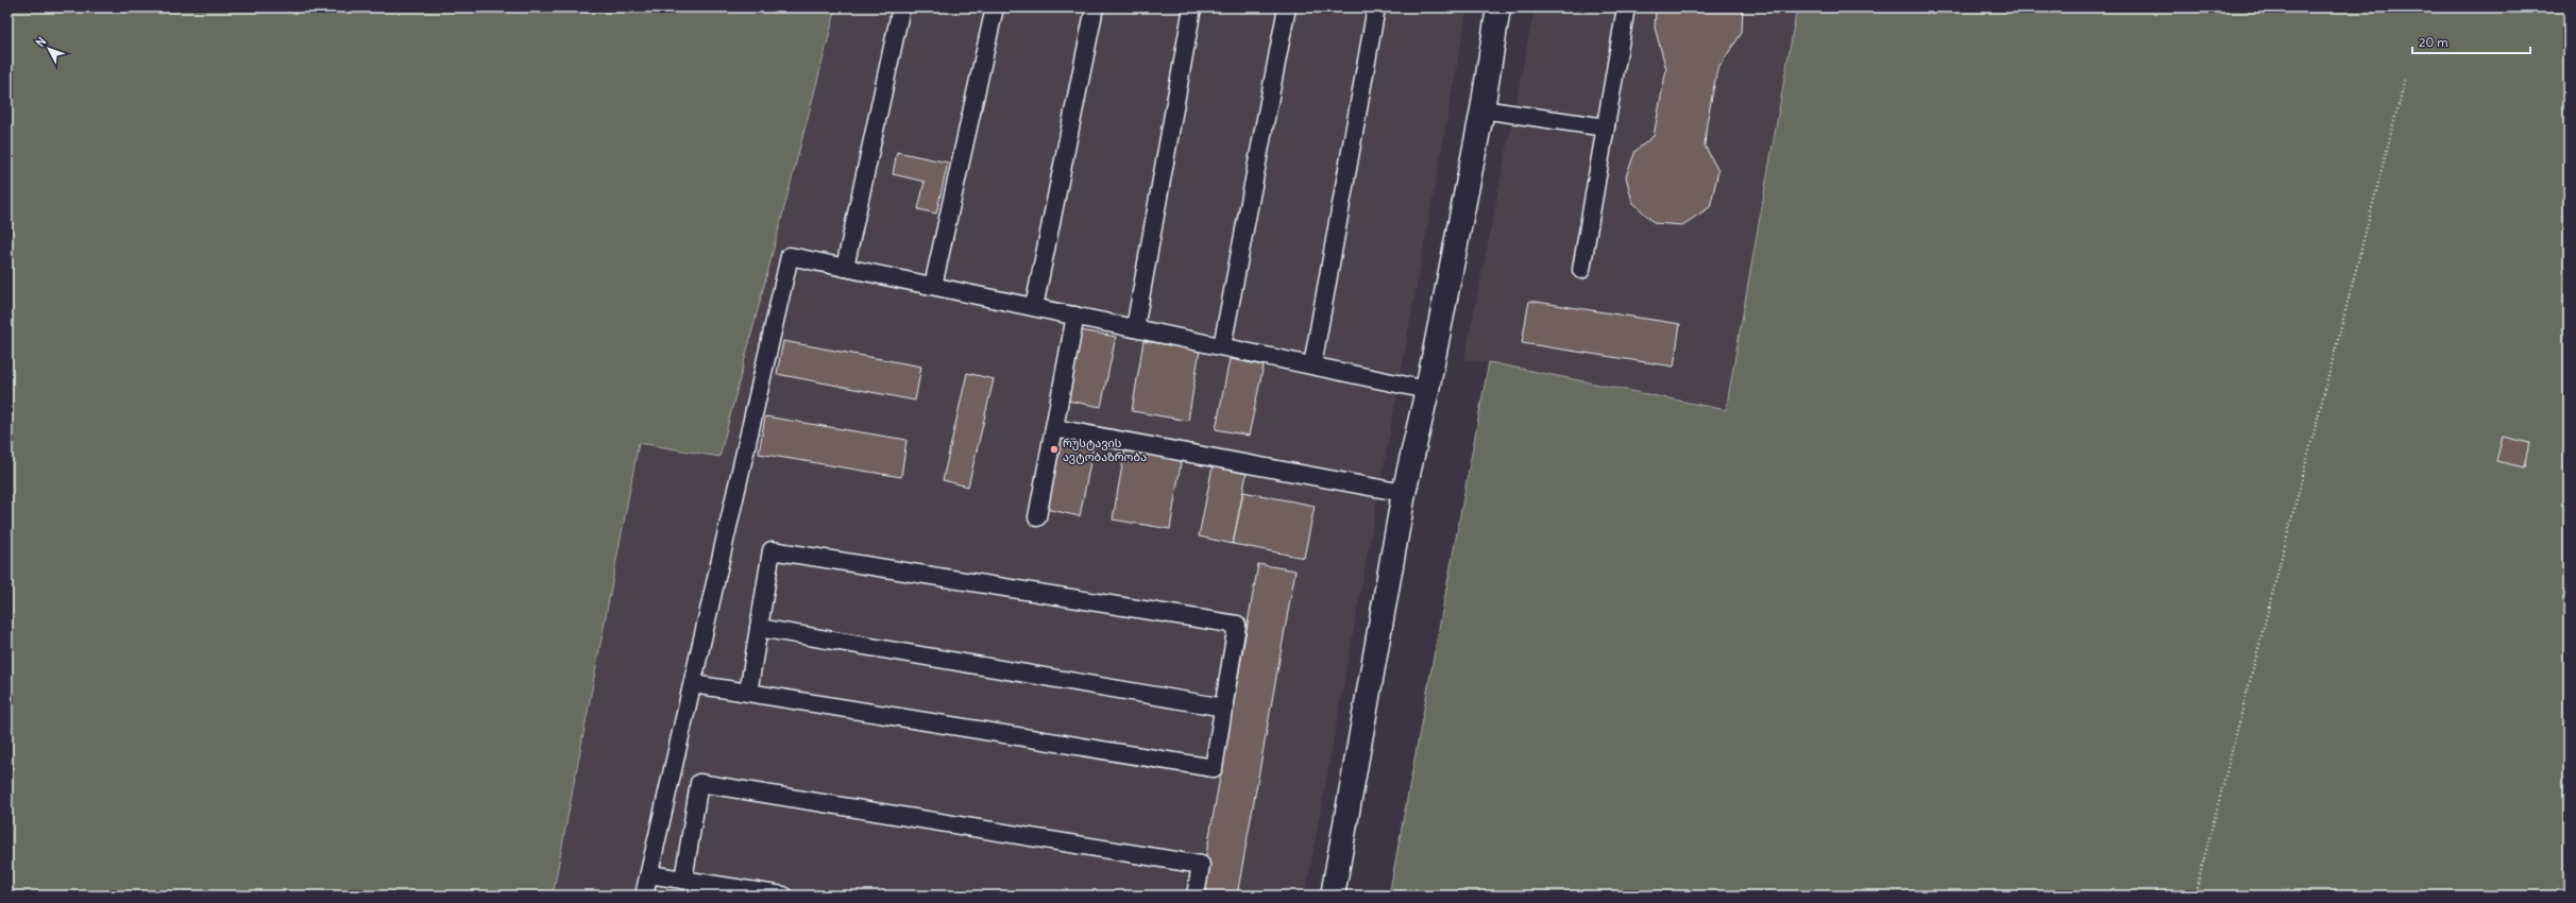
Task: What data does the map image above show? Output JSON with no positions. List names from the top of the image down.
{
  "places": ["რუსტავის ავტობაზრობა"],
  "scale_bar": "20 m",
  "north": "top left"
}
